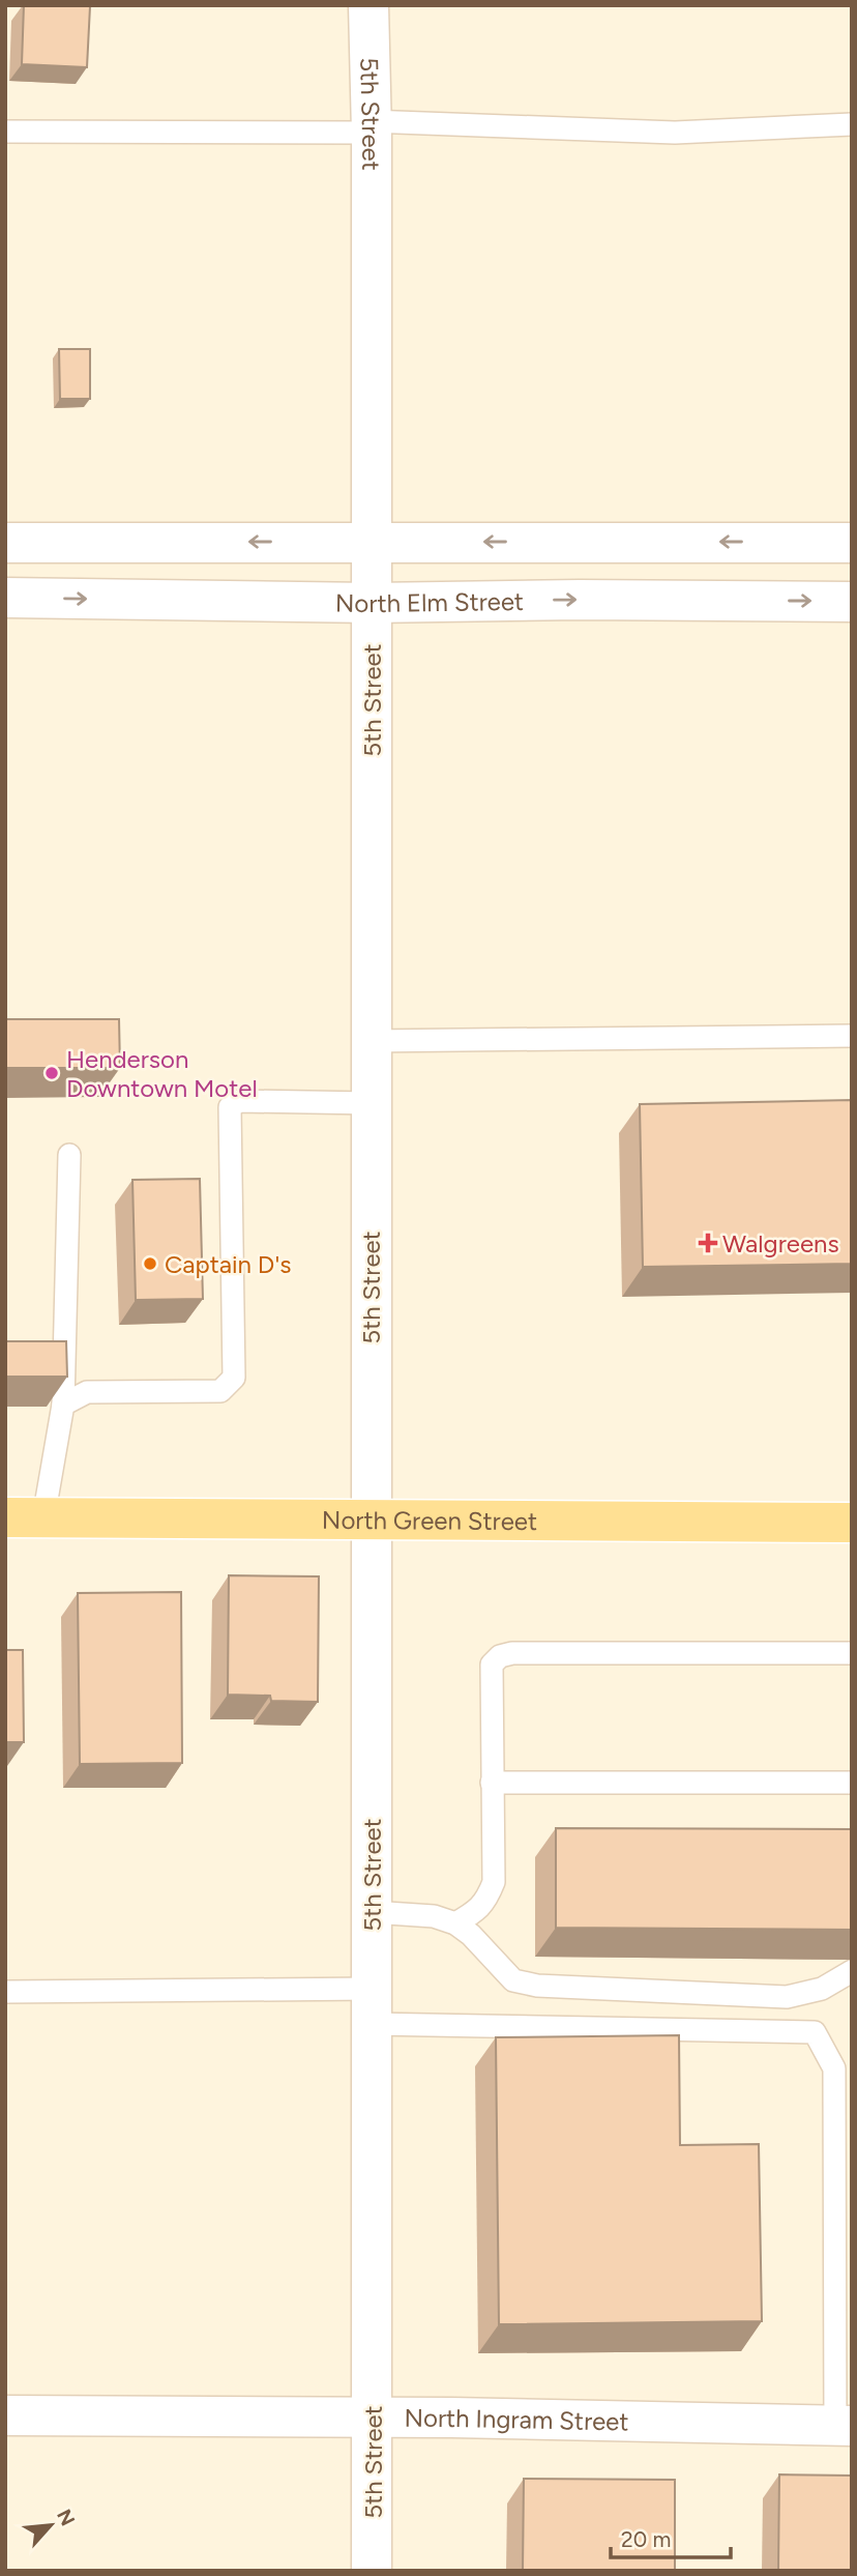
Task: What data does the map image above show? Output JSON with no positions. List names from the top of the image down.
{
  "streets": {
    "main road": ["North Green Street"],
    "street": ["5th Street", "North Elm Street", "North Ingram Street"]
  },
  "crossings": [
    ["5th Street", "North Elm Street"],
    ["5th Street", "North Green Street"],
    ["5th Street", "North Ingram Street"]
  ],
  "places": {
    "other": ["Henderson Downtown Motel", "Captain D's"],
    "health": ["Walgreens"]
  },
  "scale_bar": "20 m",
  "north": "top right"
}
